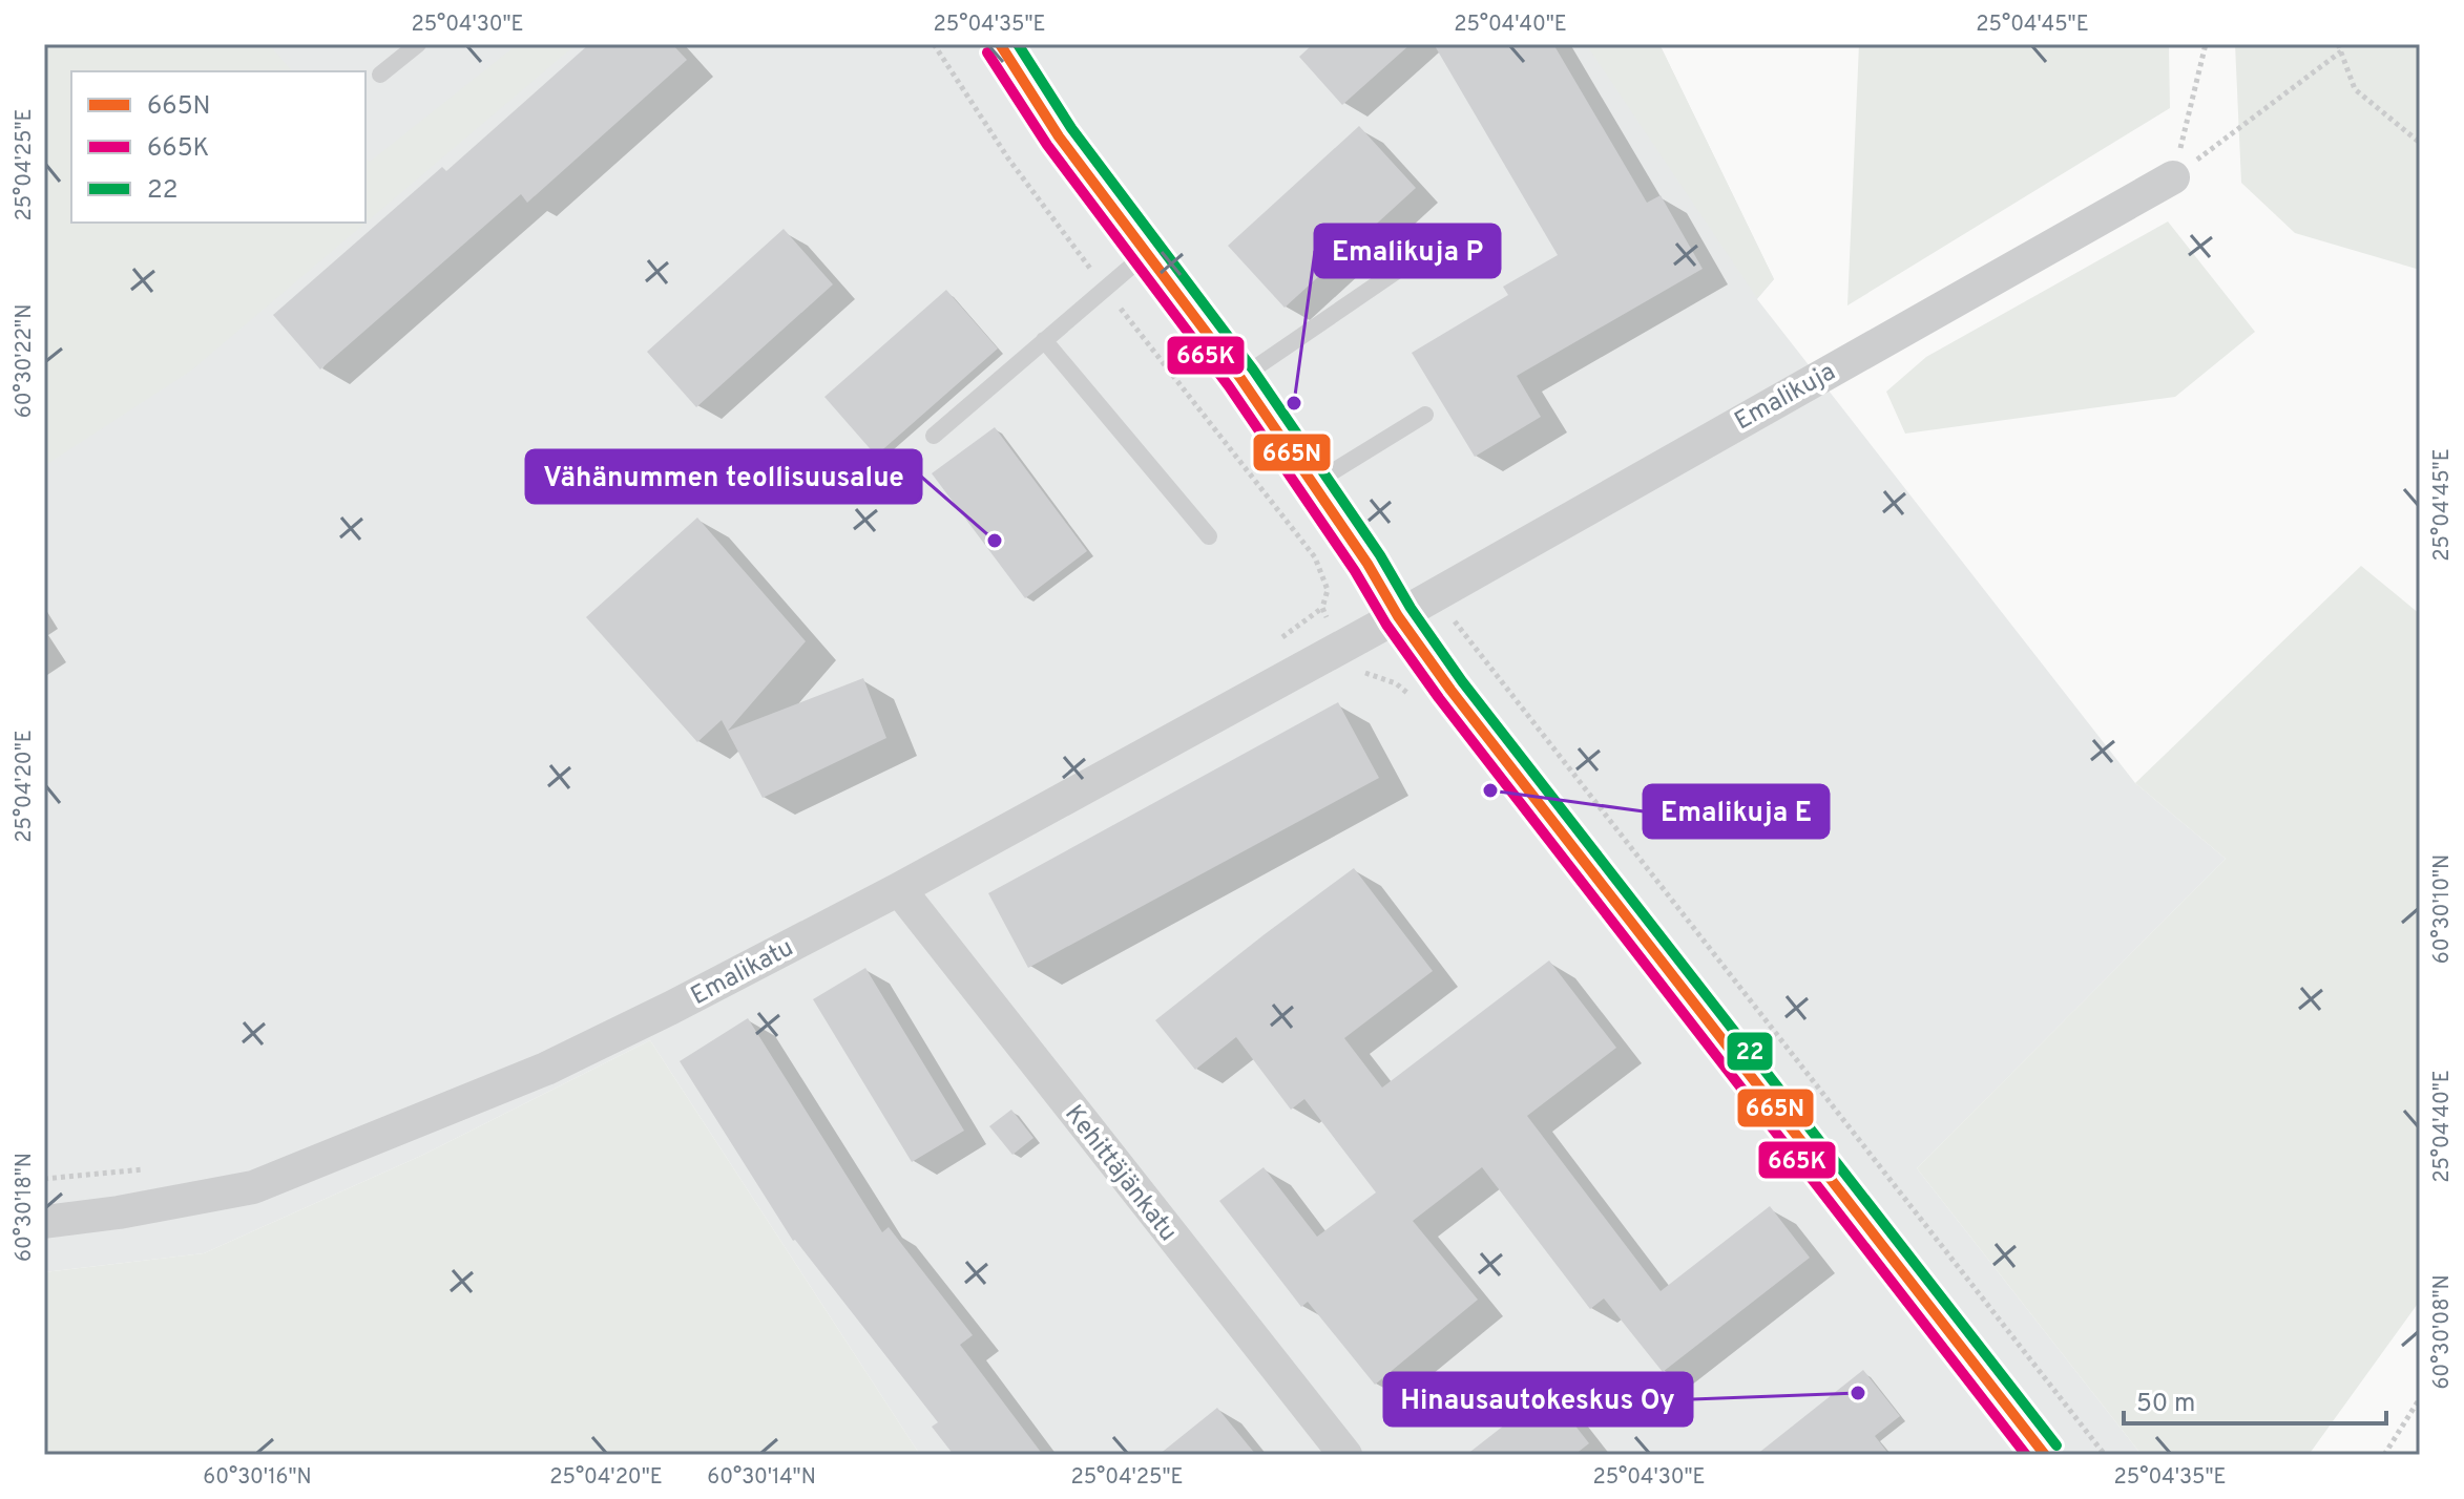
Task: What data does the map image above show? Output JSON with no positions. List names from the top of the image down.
{
  "streets": {
    "street": ["Emalikuja", "Emalikatu", "Kehittäjänkatu"]
  },
  "crossings": [
    ["Emalikuja", "Emalikatu"],
    ["Emalikatu", "Kehittäjänkatu"]
  ],
  "places": [
    "Emalikuja P",
    "Vähänummen teollisuusalue",
    "Emalikuja E",
    "Hinausautokeskus Oy"
  ],
  "lines": ["transit line 665N", "transit line 22", "transit line 665K"],
  "legend": ["665N", "665K", "22"],
  "scale_bar": "50 m",
  "coordinates": [
    "25°04'30\"E",
    "25°04'35\"E",
    "25°04'40\"E",
    "25°04'45\"E",
    "25°04'25\"E",
    "60°30'22\"N",
    "25°04'20\"E",
    "60°30'10\"N",
    "60°30'18\"N",
    "60°30'08\"N",
    "60°30'16\"N",
    "60°30'14\"N"
  ]
}
